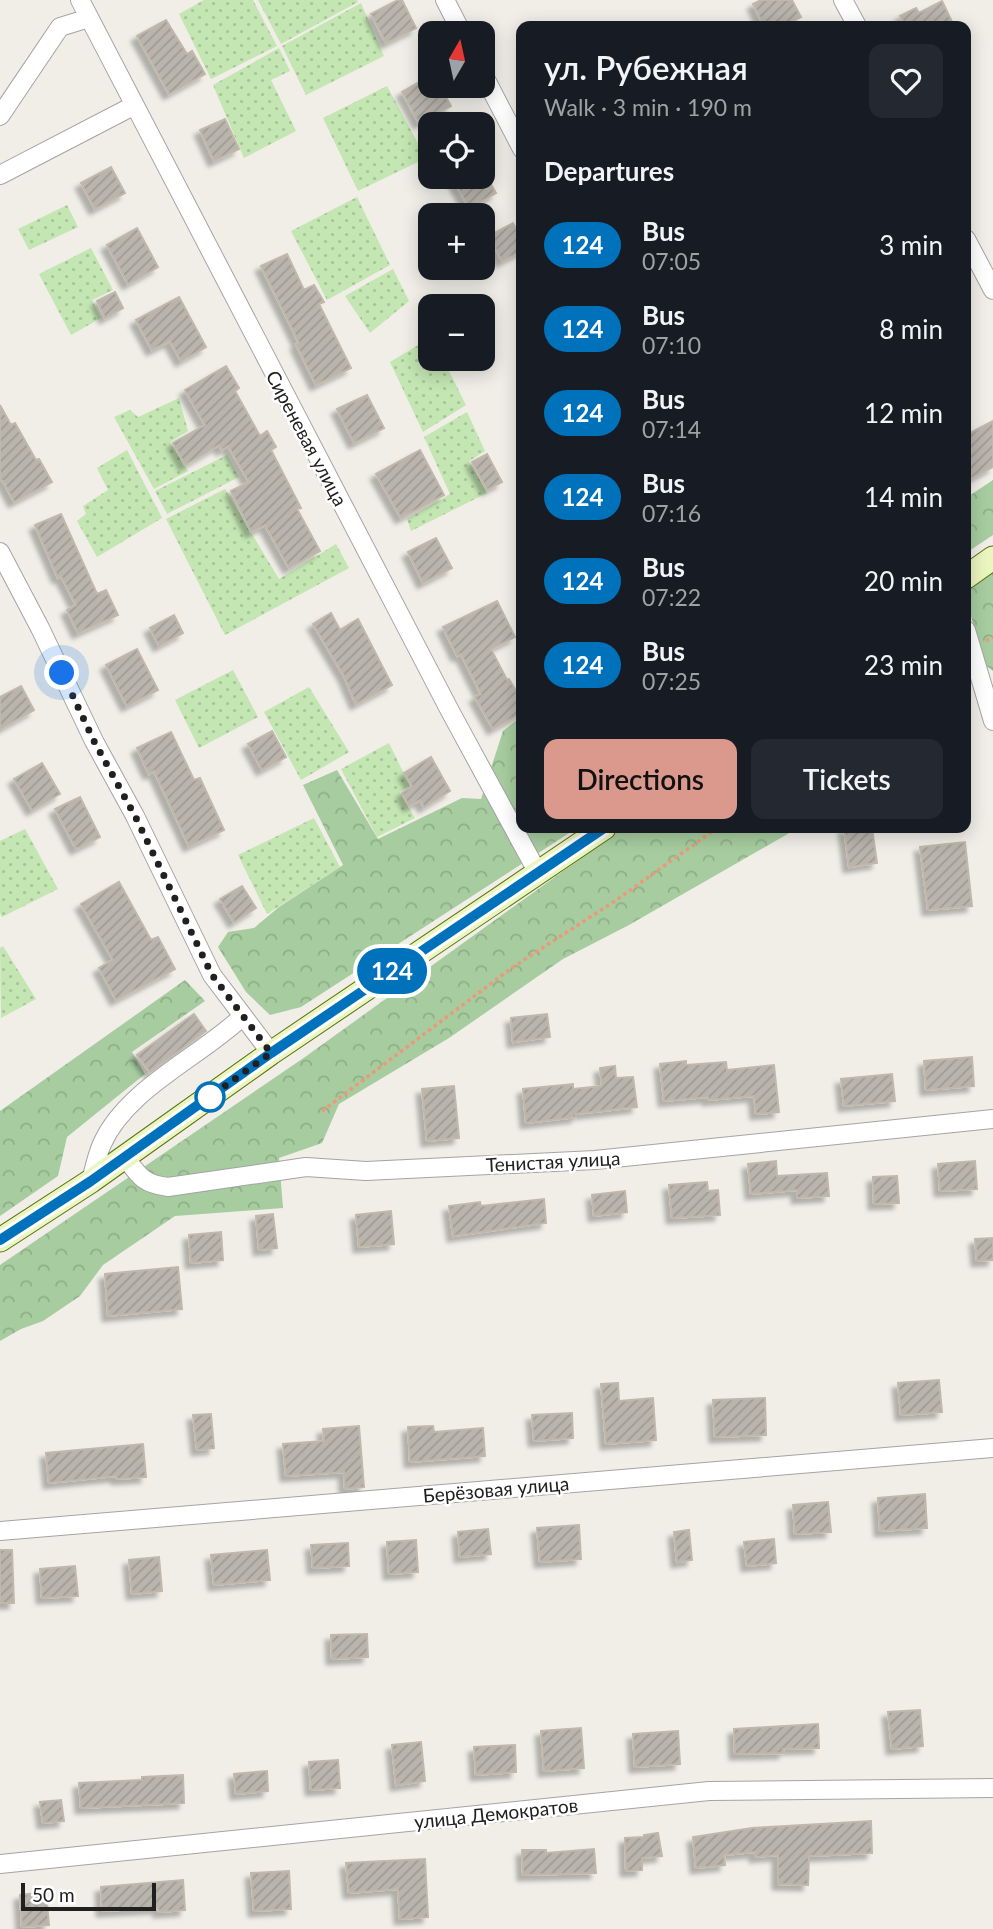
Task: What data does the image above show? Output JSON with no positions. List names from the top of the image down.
{
  "streets": {
    "street": [
      "Сиреневая улица",
      "Тенистая улица",
      "Берёзовая улица",
      "улица Демократов"
    ]
  },
  "lines": ["bus line 124"],
  "scale_bar": "50 m",
  "north": "top",
  "page": {
    "on_map": "124",
    "map_buttons": ["+", "−"],
    "heading": [
      ["ул. Рубежная", "Walk · 3 min · 190 m"],
      "Departures"
    ],
    "list": [
      {
        "mark": "124",
        "name": "Bus",
        "note": "07:05",
        "value": "3 min"
      },
      {
        "mark": "124",
        "name": "Bus",
        "note": "07:10",
        "value": "8 min"
      },
      {
        "mark": "124",
        "name": "Bus",
        "note": "07:14",
        "value": "12 min"
      },
      {
        "mark": "124",
        "name": "Bus",
        "note": "07:16",
        "value": "14 min"
      },
      {
        "mark": "124",
        "name": "Bus",
        "note": "07:22",
        "value": "20 min"
      },
      {
        "mark": "124",
        "name": "Bus",
        "note": "07:25",
        "value": "23 min"
      }
    ],
    "buttons": ["Directions", "Tickets"],
    "scale": "50 m"
  }
}
